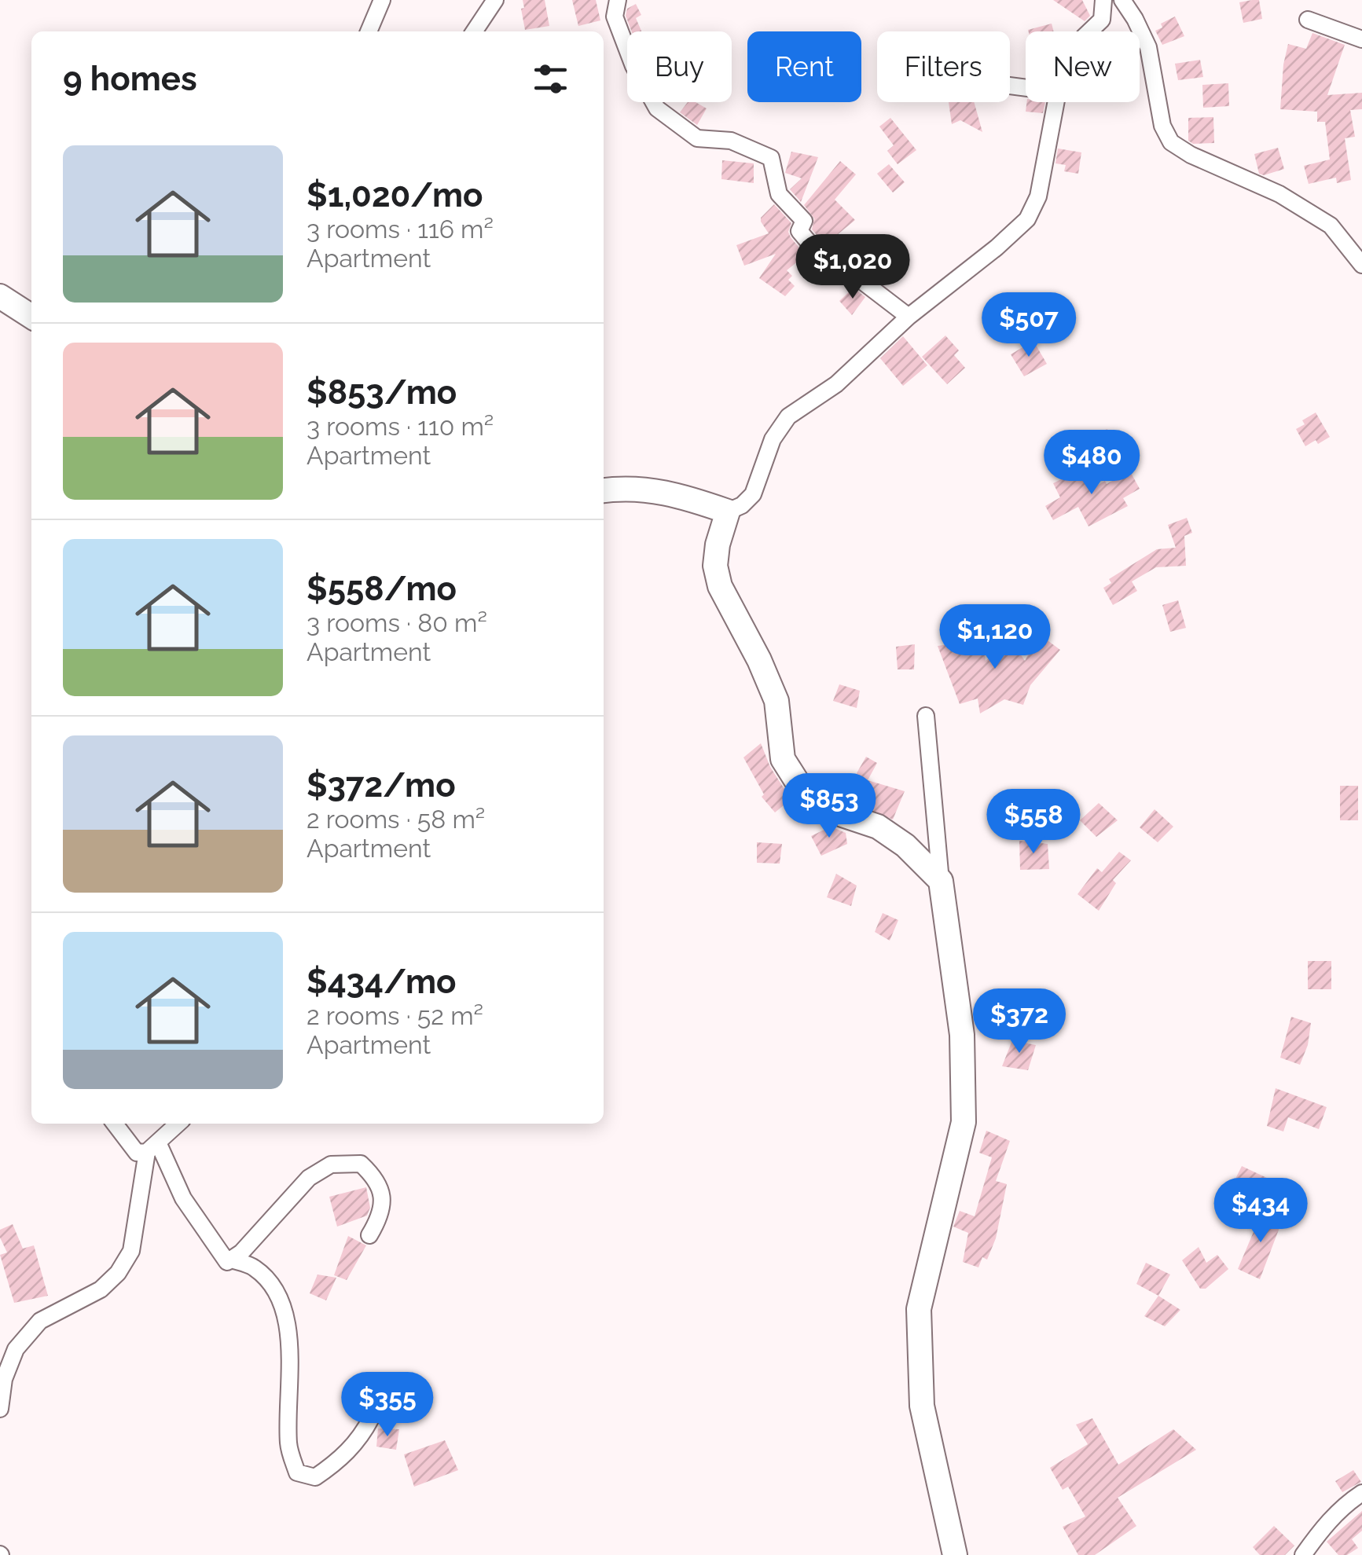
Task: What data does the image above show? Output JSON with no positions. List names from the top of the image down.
{
  "page": {
    "chip": [
      "Buy",
      "Rent",
      "Filters",
      "New"
    ],
    "heading": "9 homes",
    "list": [
      {
        "name": "$1,020/mo",
        "note": "3 rooms · 116 m² · Apartment"
      },
      {
        "name": "$853/mo",
        "note": "3 rooms · 110 m² · Apartment"
      },
      {
        "name": "$558/mo",
        "note": "3 rooms · 80 m² · Apartment"
      },
      {
        "name": "$372/mo",
        "note": "2 rooms · 58 m² · Apartment"
      },
      {
        "name": "$434/mo",
        "note": "2 rooms · 52 m² · Apartment"
      }
    ],
    "price": [
      "$1,020",
      "$507",
      "$480",
      "$1,120",
      "$853",
      "$558",
      "$372",
      "$434",
      "$355"
    ]
  }
}
